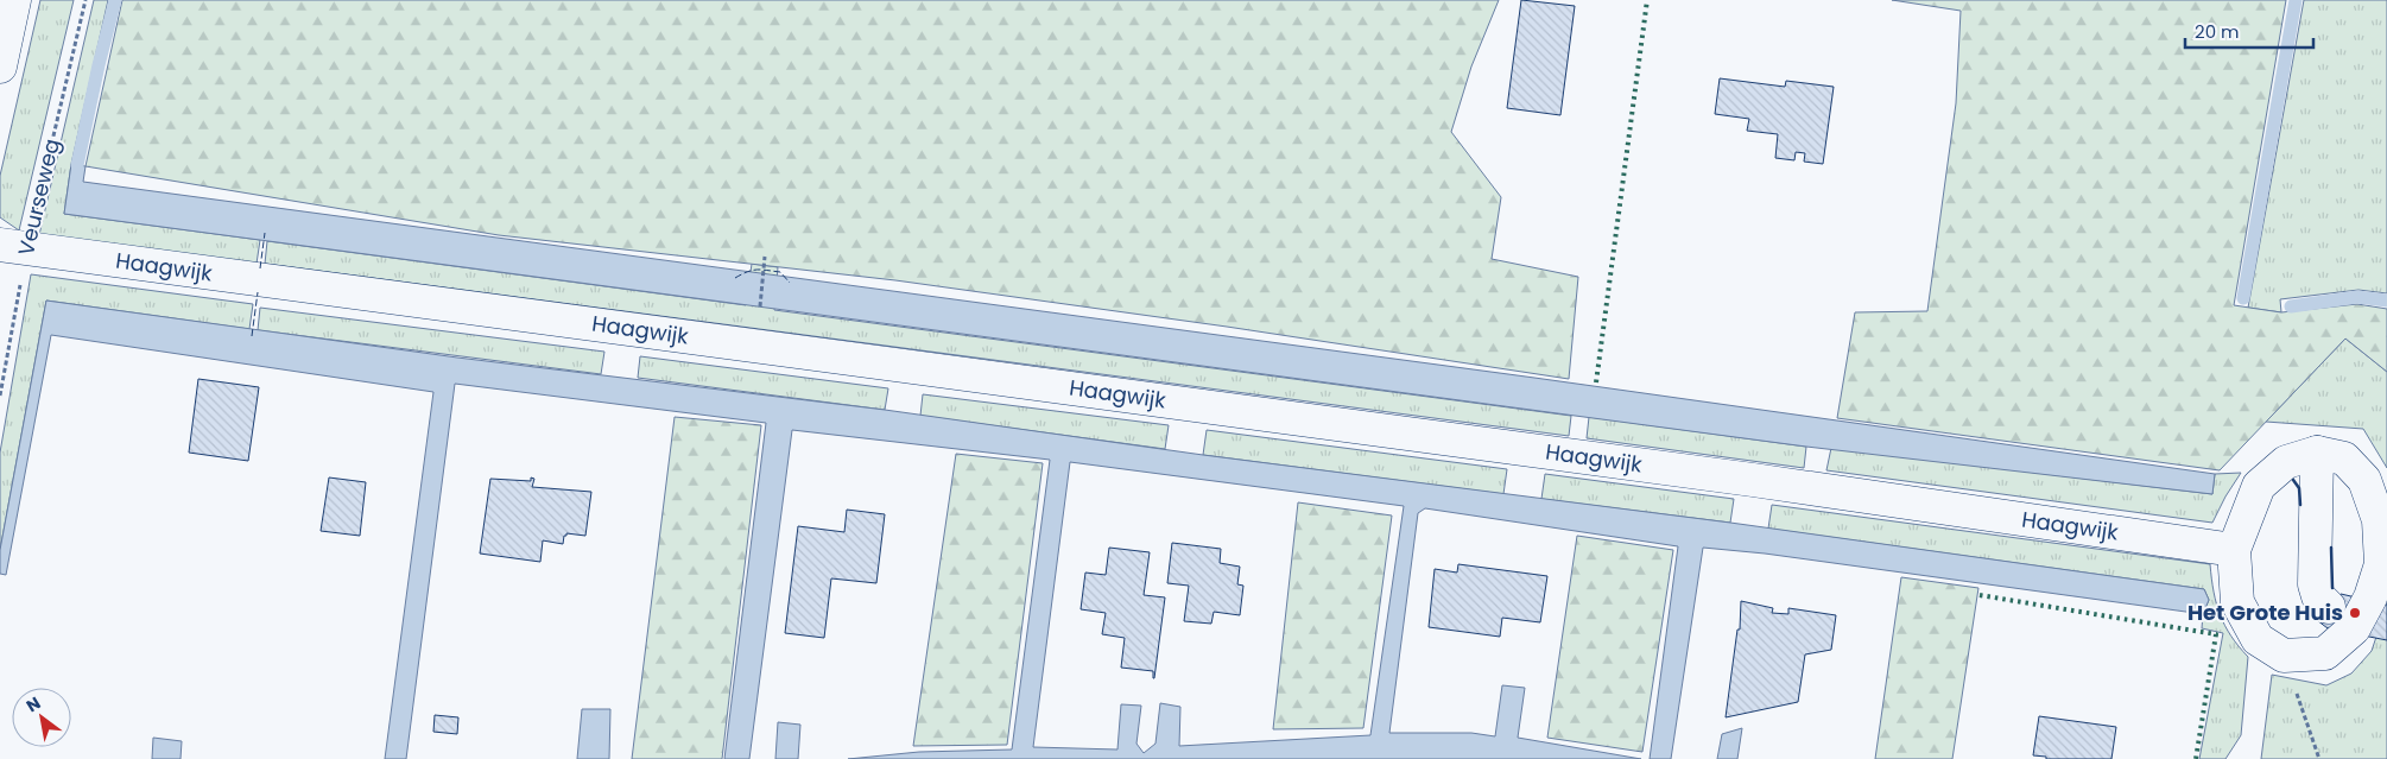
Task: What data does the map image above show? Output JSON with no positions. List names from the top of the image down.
{
  "streets": {
    "street": ["Haagwijk"],
    "path": ["Veurseweg"]
  },
  "crossings": [
    ["Veurseweg", "Haagwijk"]
  ],
  "places": ["Het Grote Huis"],
  "scale_bar": "20 m",
  "north": "top left"
}
